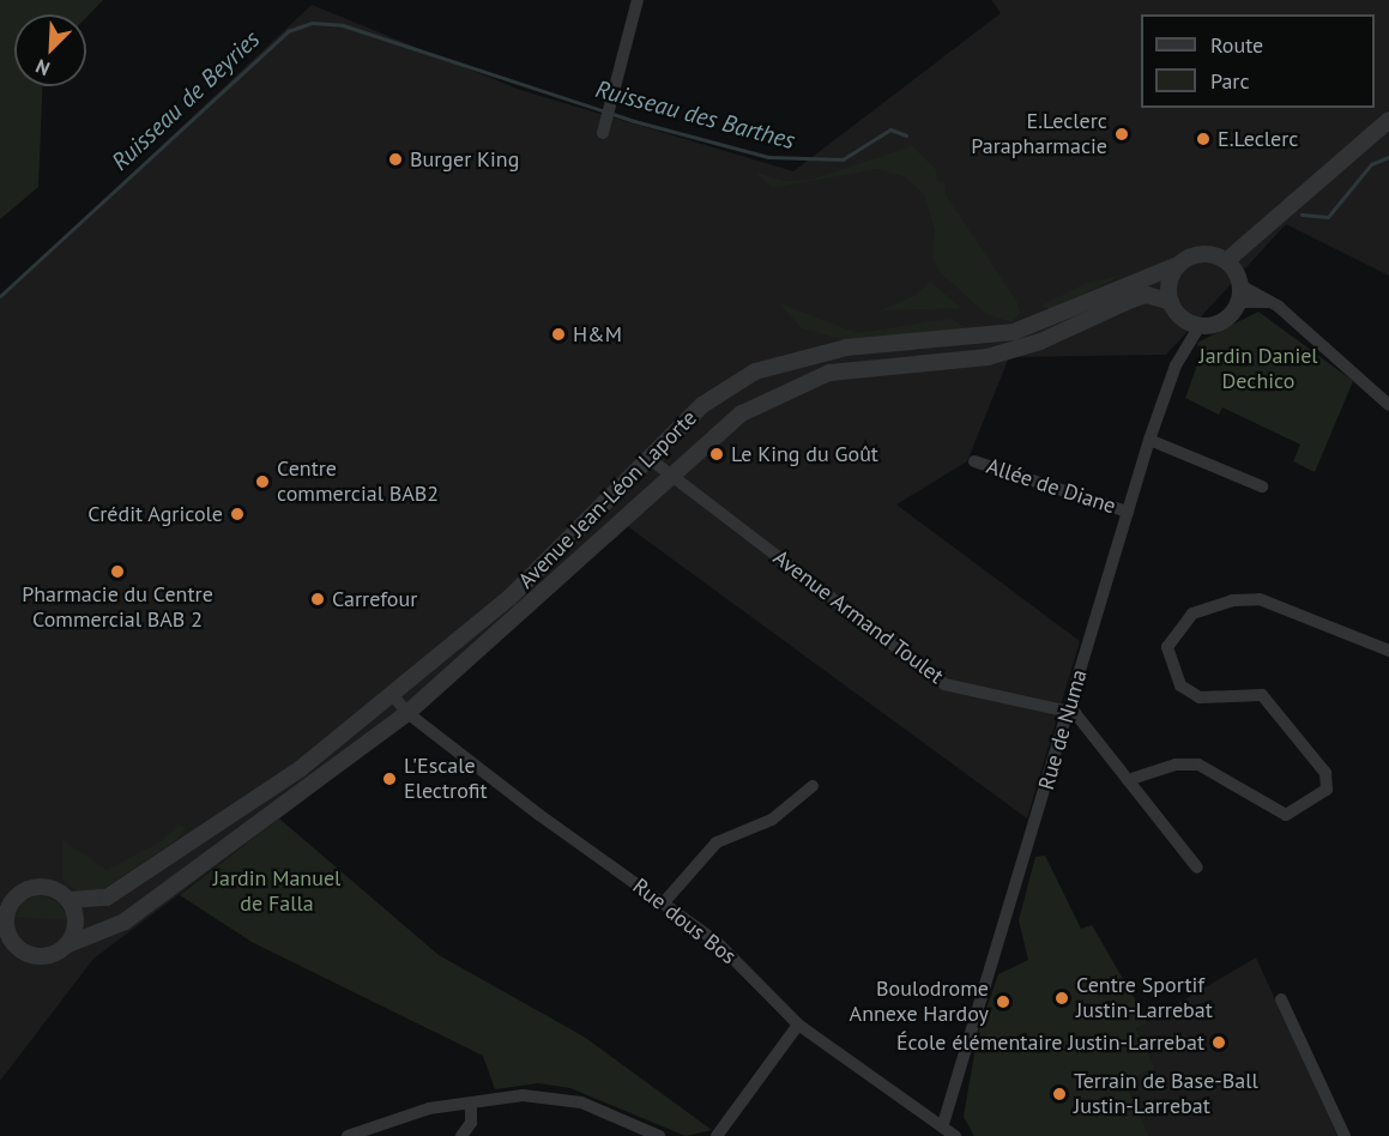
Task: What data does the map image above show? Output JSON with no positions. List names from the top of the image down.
{
  "streets": {
    "street": [
      "Allée de Diane",
      "Avenue Jean-Léon Laporte",
      "Avenue Armand Toulet",
      "Rue de Numa",
      "Rue dous Bos"
    ]
  },
  "crossings": [
    ["Allée de Diane", "Rue de Numa"],
    ["Avenue Jean-Léon Laporte", "Avenue Armand Toulet"],
    ["Avenue Jean-Léon Laporte", "Rue de Numa"],
    ["Avenue Jean-Léon Laporte", "Rue dous Bos"],
    ["Avenue Armand Toulet", "Rue de Numa"],
    ["Rue de Numa", "Rue dous Bos"]
  ],
  "water": ["Ruisseau de Beyries", "Ruisseau des Barthes"],
  "parks": ["Jardin Daniel Dechico", "Jardin Manuel de Falla"],
  "places": [
    "E.Leclerc Parapharmacie",
    "E.Leclerc",
    "Burger King",
    "H&M",
    "Le King du Goût",
    "Centre commercial BAB2",
    "Crédit Agricole",
    "Pharmacie du Centre Commercial BAB 2",
    "Carrefour",
    "L'Escale Electrofit",
    "Centre Sportif Justin-Larrebat",
    "Boulodrome Annexe Hardoy",
    "École élémentaire Justin-Larrebat",
    "Terrain de Base-Ball Justin-Larrebat"
  ],
  "legend": ["Route", "Parc"],
  "north": "bottom left"
}
